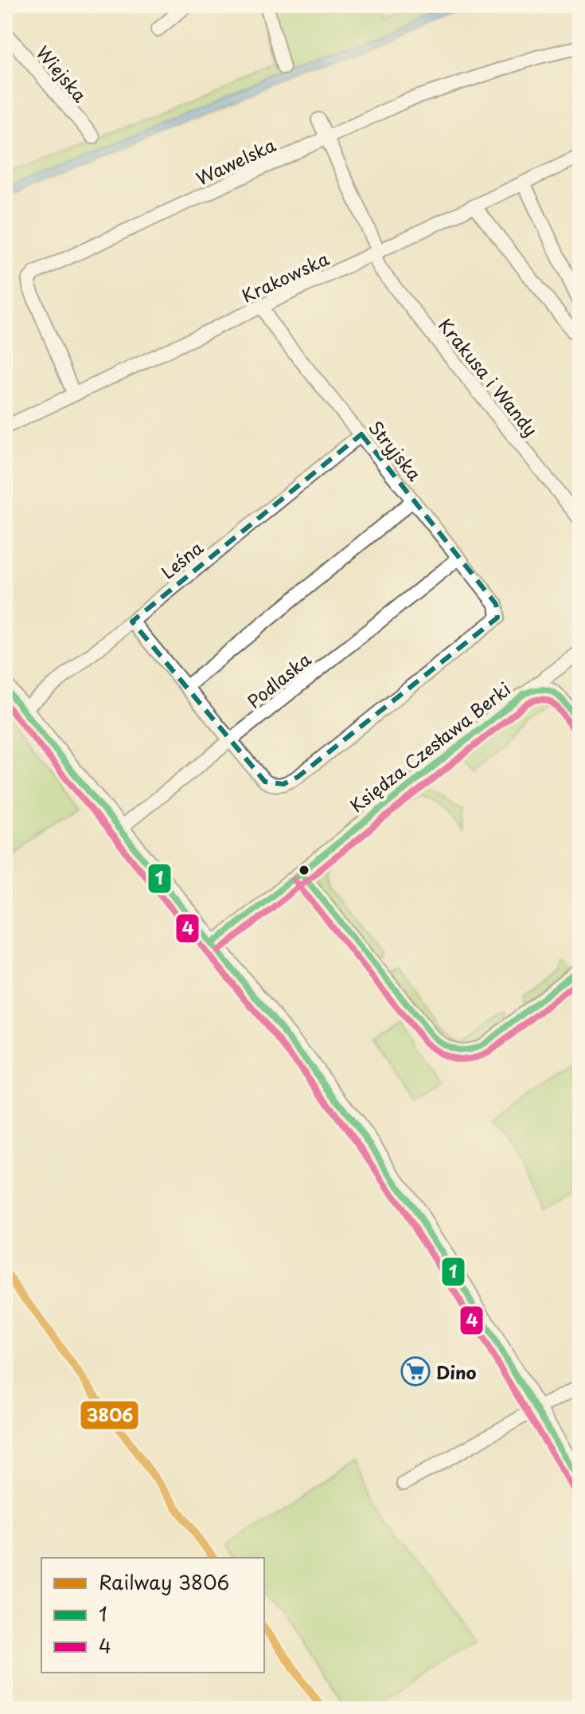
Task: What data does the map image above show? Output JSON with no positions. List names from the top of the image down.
{
  "streets": {
    "street": [
      "Wiejska",
      "Wawelska",
      "Krakowska",
      "Krakusa i Wandy",
      "Stryjska",
      "Leśna",
      "Podlaska",
      "Księdza Czesława Berki"
    ]
  },
  "crossings": [
    ["Wawelska", "Krakowska"],
    ["Wawelska", "Krakusa i Wandy"],
    ["Krakowska", "Krakusa i Wandy"],
    ["Krakowska", "Stryjska"],
    ["Stryjska", "Leśna"],
    ["Stryjska", "Podlaska"]
  ],
  "places": {
    "supermarket": ["Dino"]
  },
  "lines": ["transit line 1", "transit line 4", "rail line 3806"],
  "legend": ["Railway 3806", "1", "4"]
}
